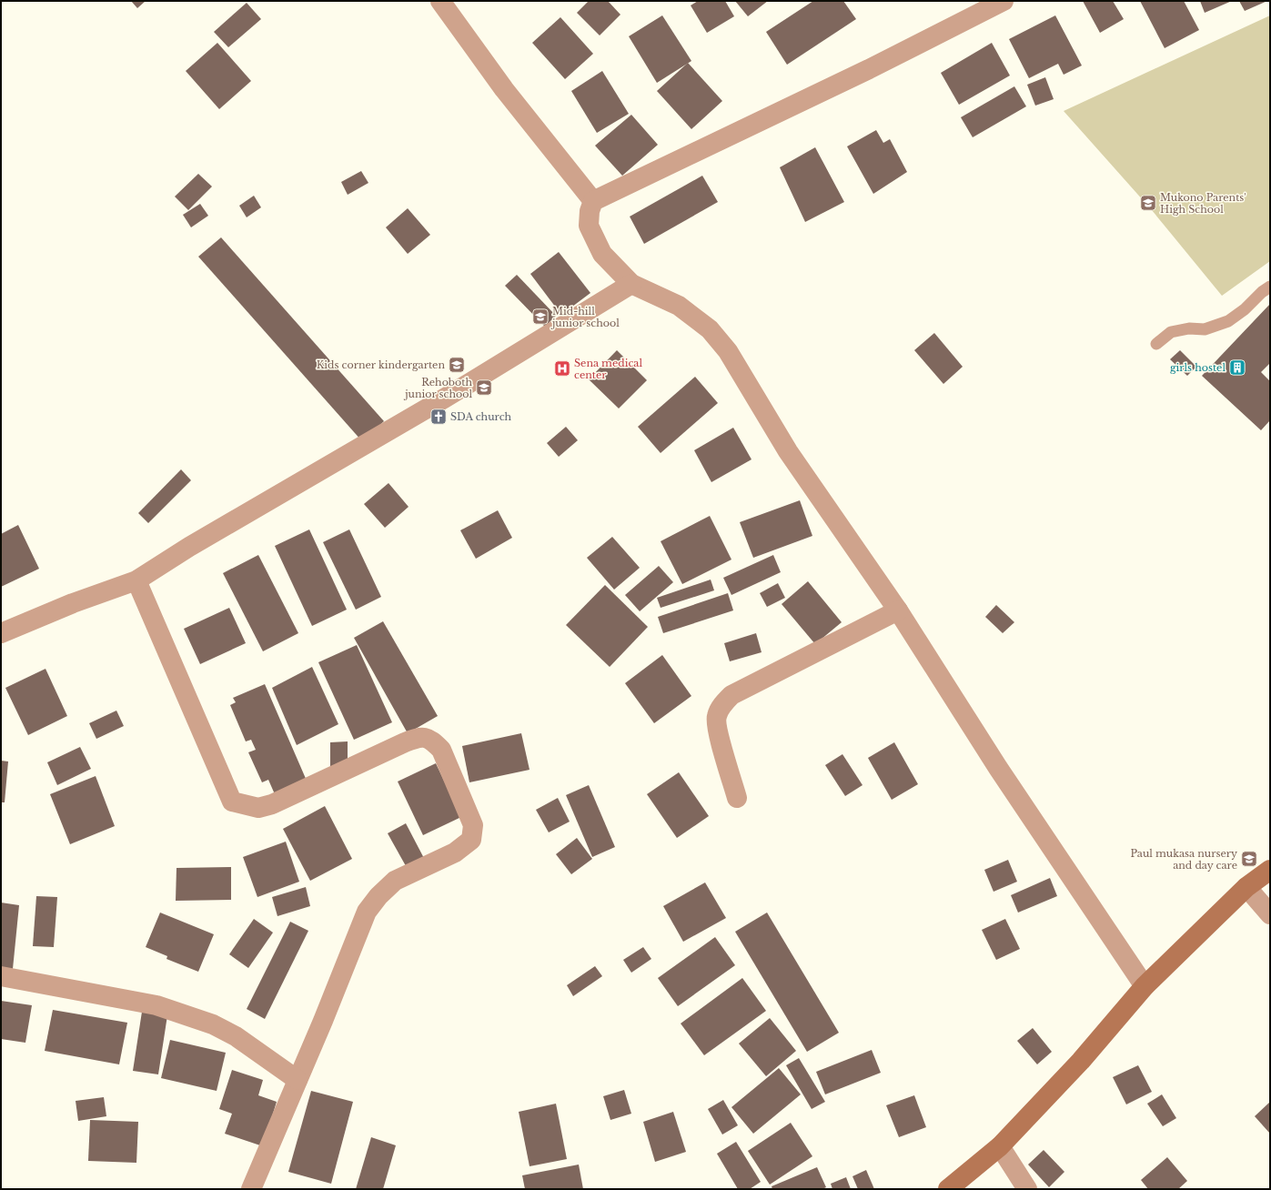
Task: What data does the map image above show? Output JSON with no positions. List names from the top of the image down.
{
  "places": {
    "school or university": [
      "Mukono Parents' High School",
      "Mid-hill junior school",
      "Kids corner kindergarten",
      "Rehoboth junior school",
      "Paul mukasa nursery and day care"
    ],
    "building": ["girls hostel"],
    "hospital": ["Sena medical center"],
    "church": ["SDA church"]
  }
}
